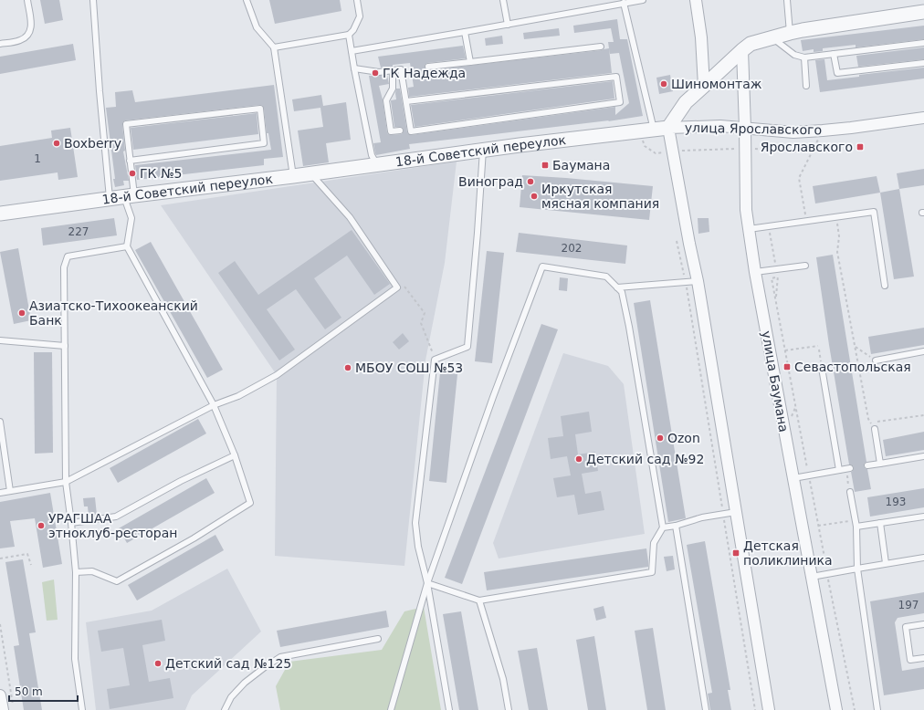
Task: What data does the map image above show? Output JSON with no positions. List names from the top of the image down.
{
  "streets": {
    "street": ["улица Ярославского", "18-й Советский переулок", "улица Баумана"]
  },
  "crossings": [
    ["улица Ярославского", "18-й Советский переулок"],
    ["улица Ярославского", "улица Баумана"]
  ],
  "places": {
    "other": [
      "ГК Надежда",
      "Шиномонтаж",
      "Boxberry",
      "ГК №5",
      "Виноград",
      "Иркутская мясная компания",
      "Азиатско-Тихоокеанский Банк",
      "МБОУ СОШ №53",
      "Ozon",
      "Детский сад №92",
      "УРАГШАА этноклуб-ресторан",
      "Детский сад №125"
    ],
    "transit": [
      "Ярославского",
      "Баумана",
      "Севастопольская",
      "Детская поликлиника"
    ]
  },
  "house_numbers": [
    "1",
    "227",
    "202",
    "193",
    "197"
  ],
  "scale_bar": "50 m"
}
